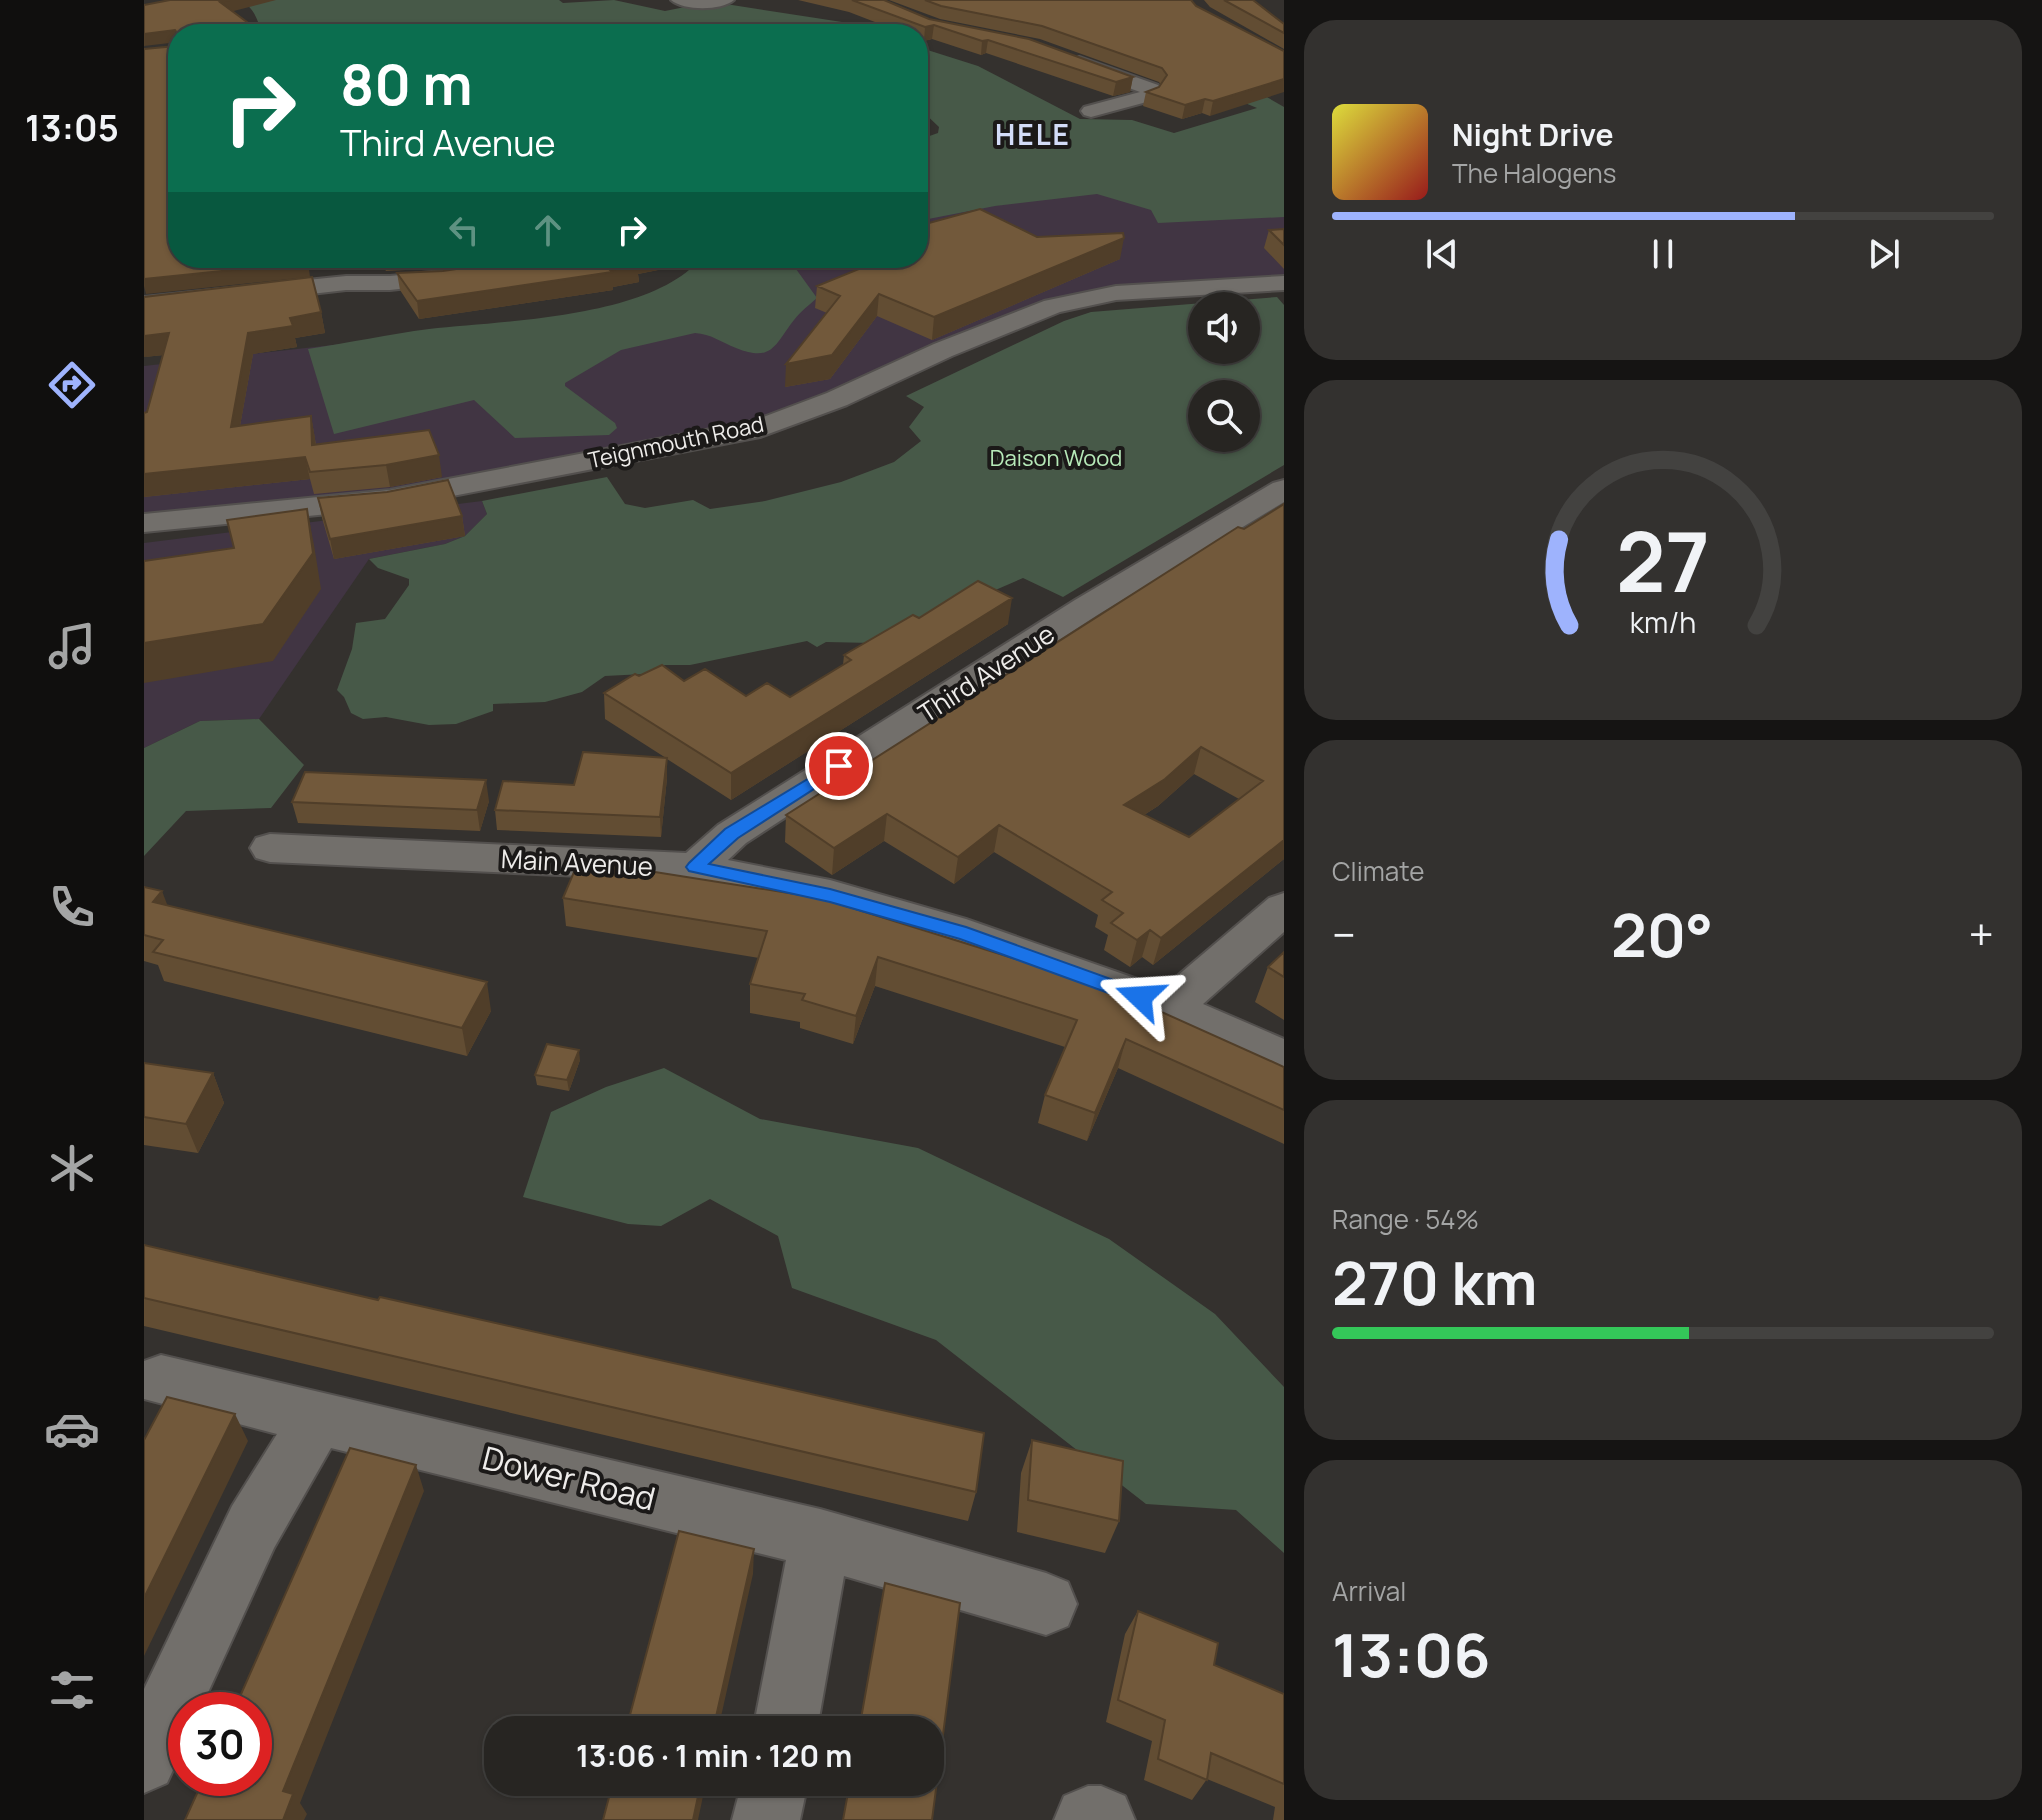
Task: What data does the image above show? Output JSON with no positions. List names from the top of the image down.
{
  "streets": {
    "street": [
      "Teignmouth Road",
      "Third Avenue",
      "Main Avenue",
      "Dower Road"
    ]
  },
  "crossings": [
    ["Third Avenue", "Main Avenue"]
  ],
  "districts": ["HELE"],
  "parks": ["Daison Wood"],
  "page": {
    "tabs": "13:05",
    "turn": ["80 m", "Third Avenue"],
    "song": ["Night Drive", "The Halogens"],
    "tile": [
      "Climate",
      ["Range · 54%", "270 km"],
      ["Arrival", "13:06"]
    ],
    "heat": ["−", "20°", "+"],
    "limit": "30",
    "trip": "13:06 · 1 min · 120 m",
    "gauge": ["27", "km/h"]
  }
}
